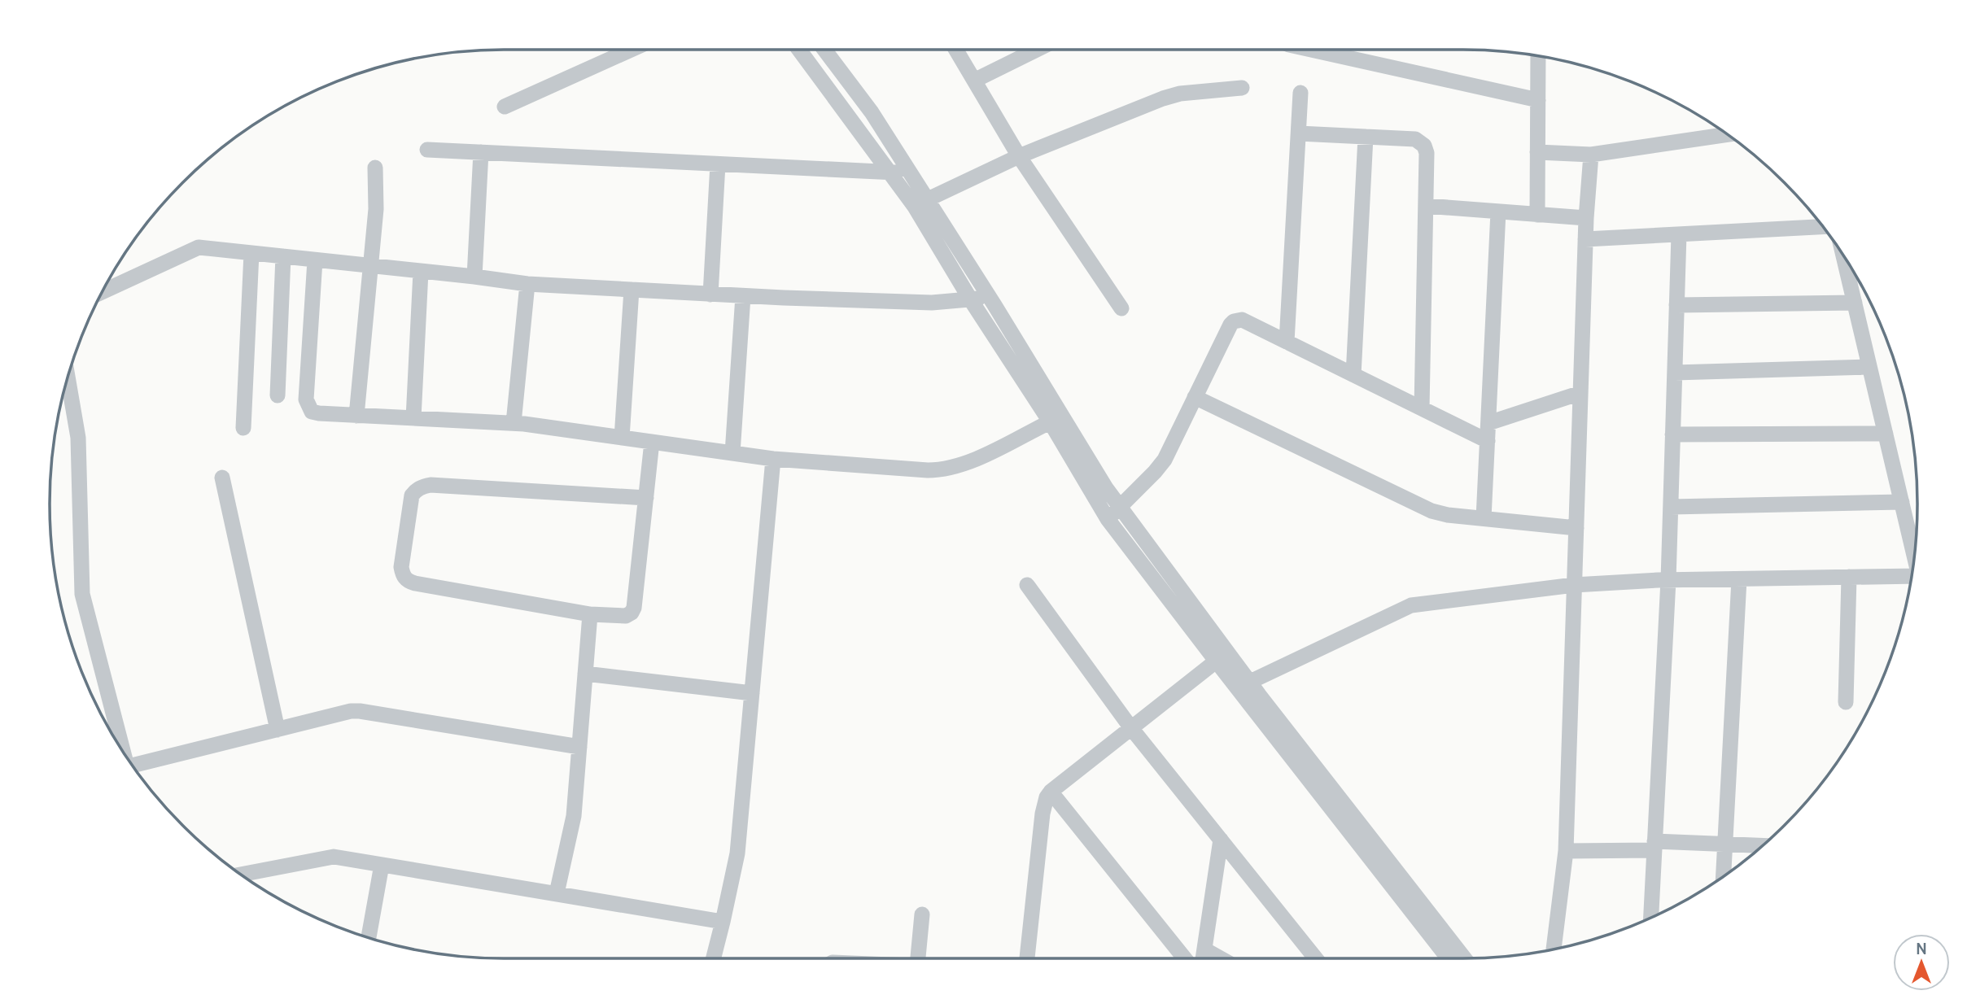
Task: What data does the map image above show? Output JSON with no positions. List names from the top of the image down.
{
  "north": "top"
}
